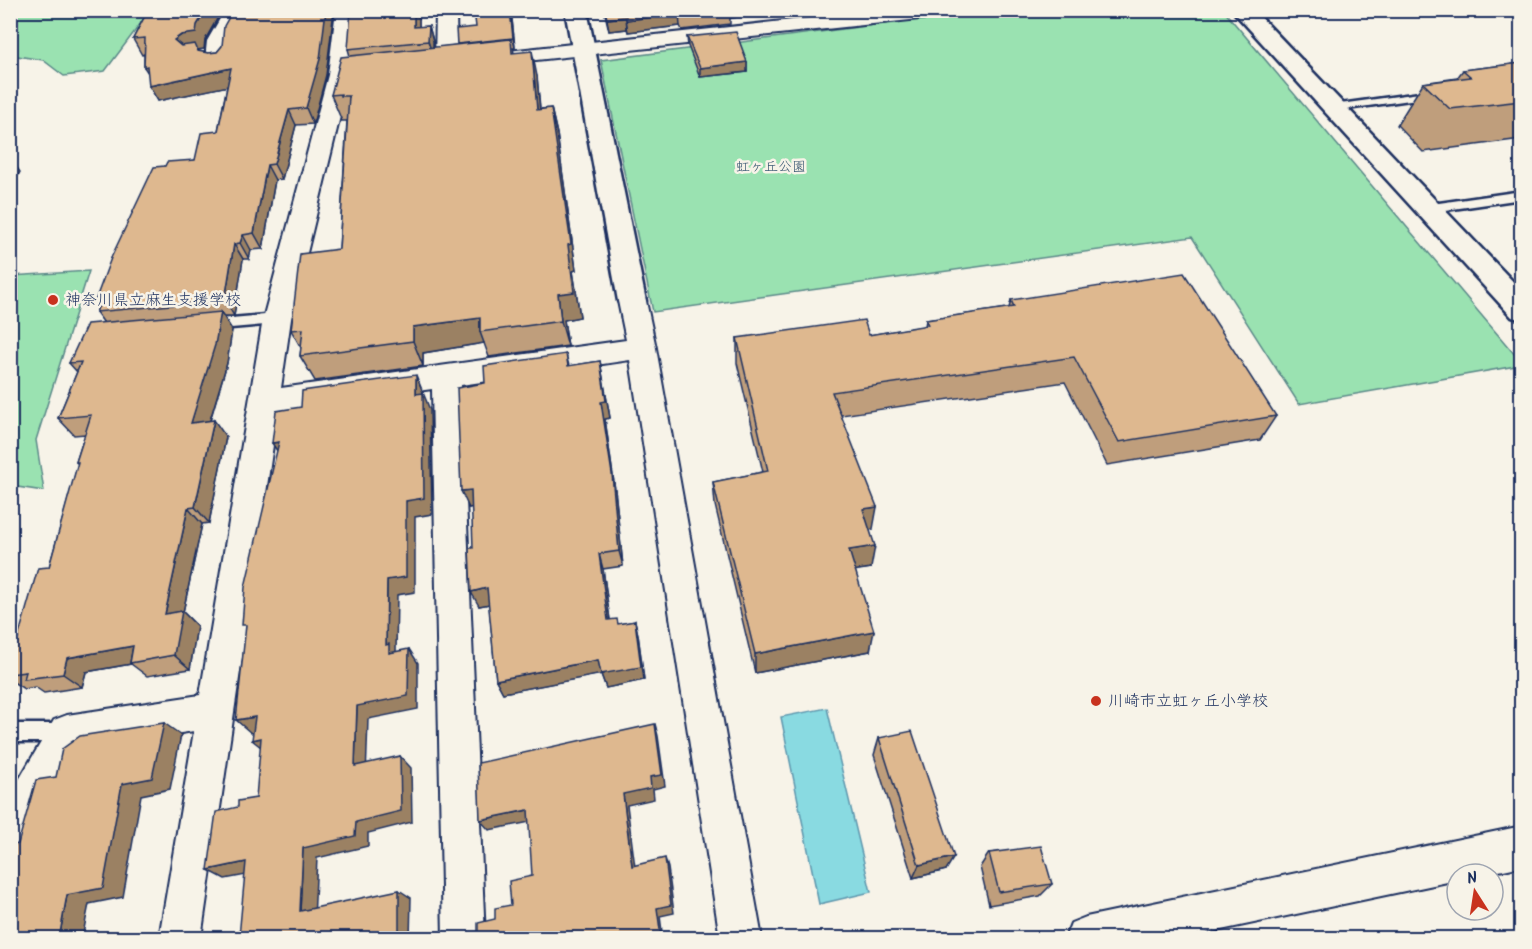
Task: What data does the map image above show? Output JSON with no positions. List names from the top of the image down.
{
  "parks": ["虹ヶ丘公園"],
  "places": ["神奈川県立麻生支援学校", "川崎市立虹ヶ丘小学校"],
  "north": "top"
}
